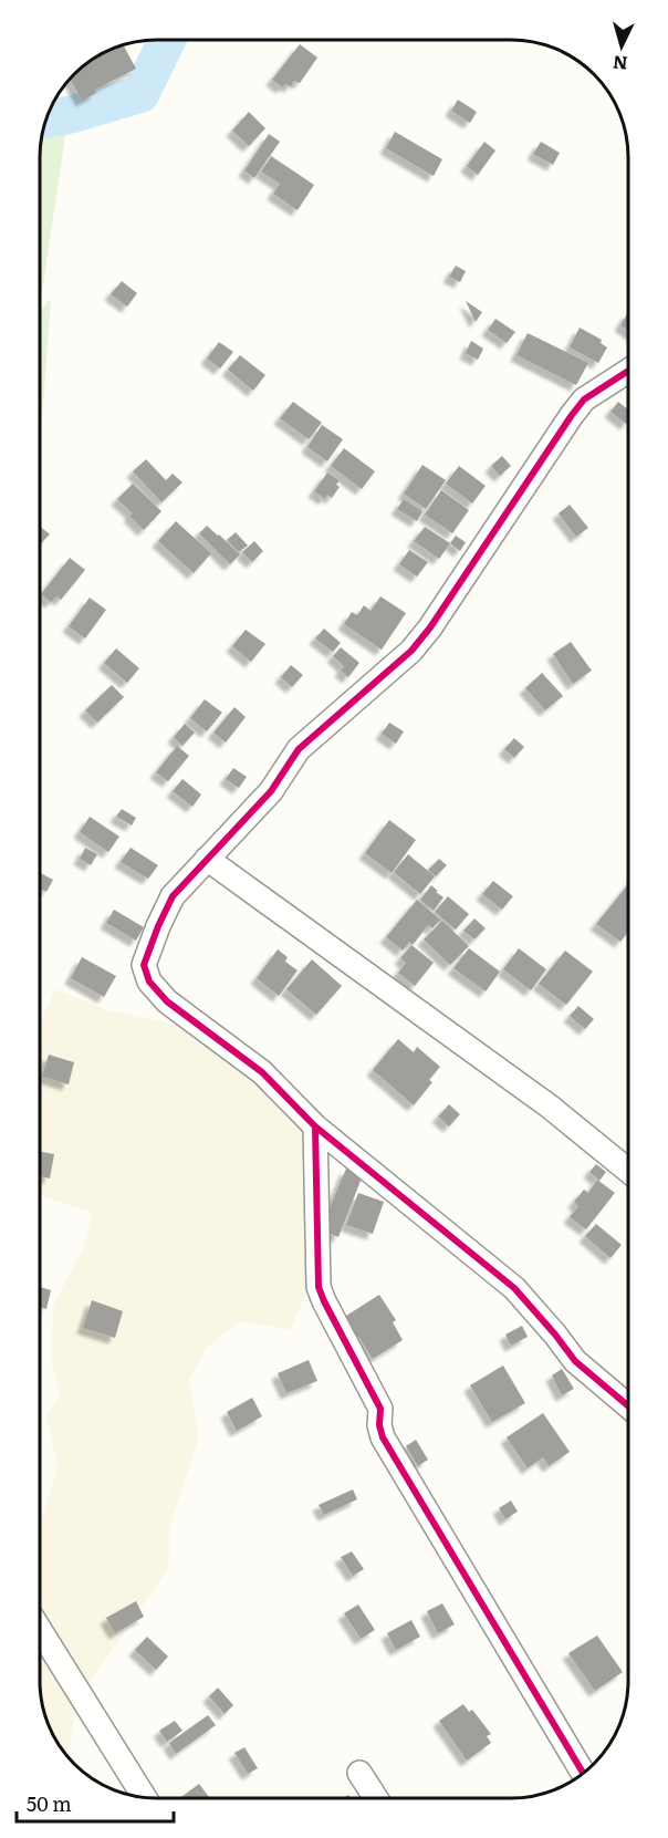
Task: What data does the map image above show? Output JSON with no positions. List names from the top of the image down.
{
  "scale_bar": "50 m",
  "north": "bottom"
}
